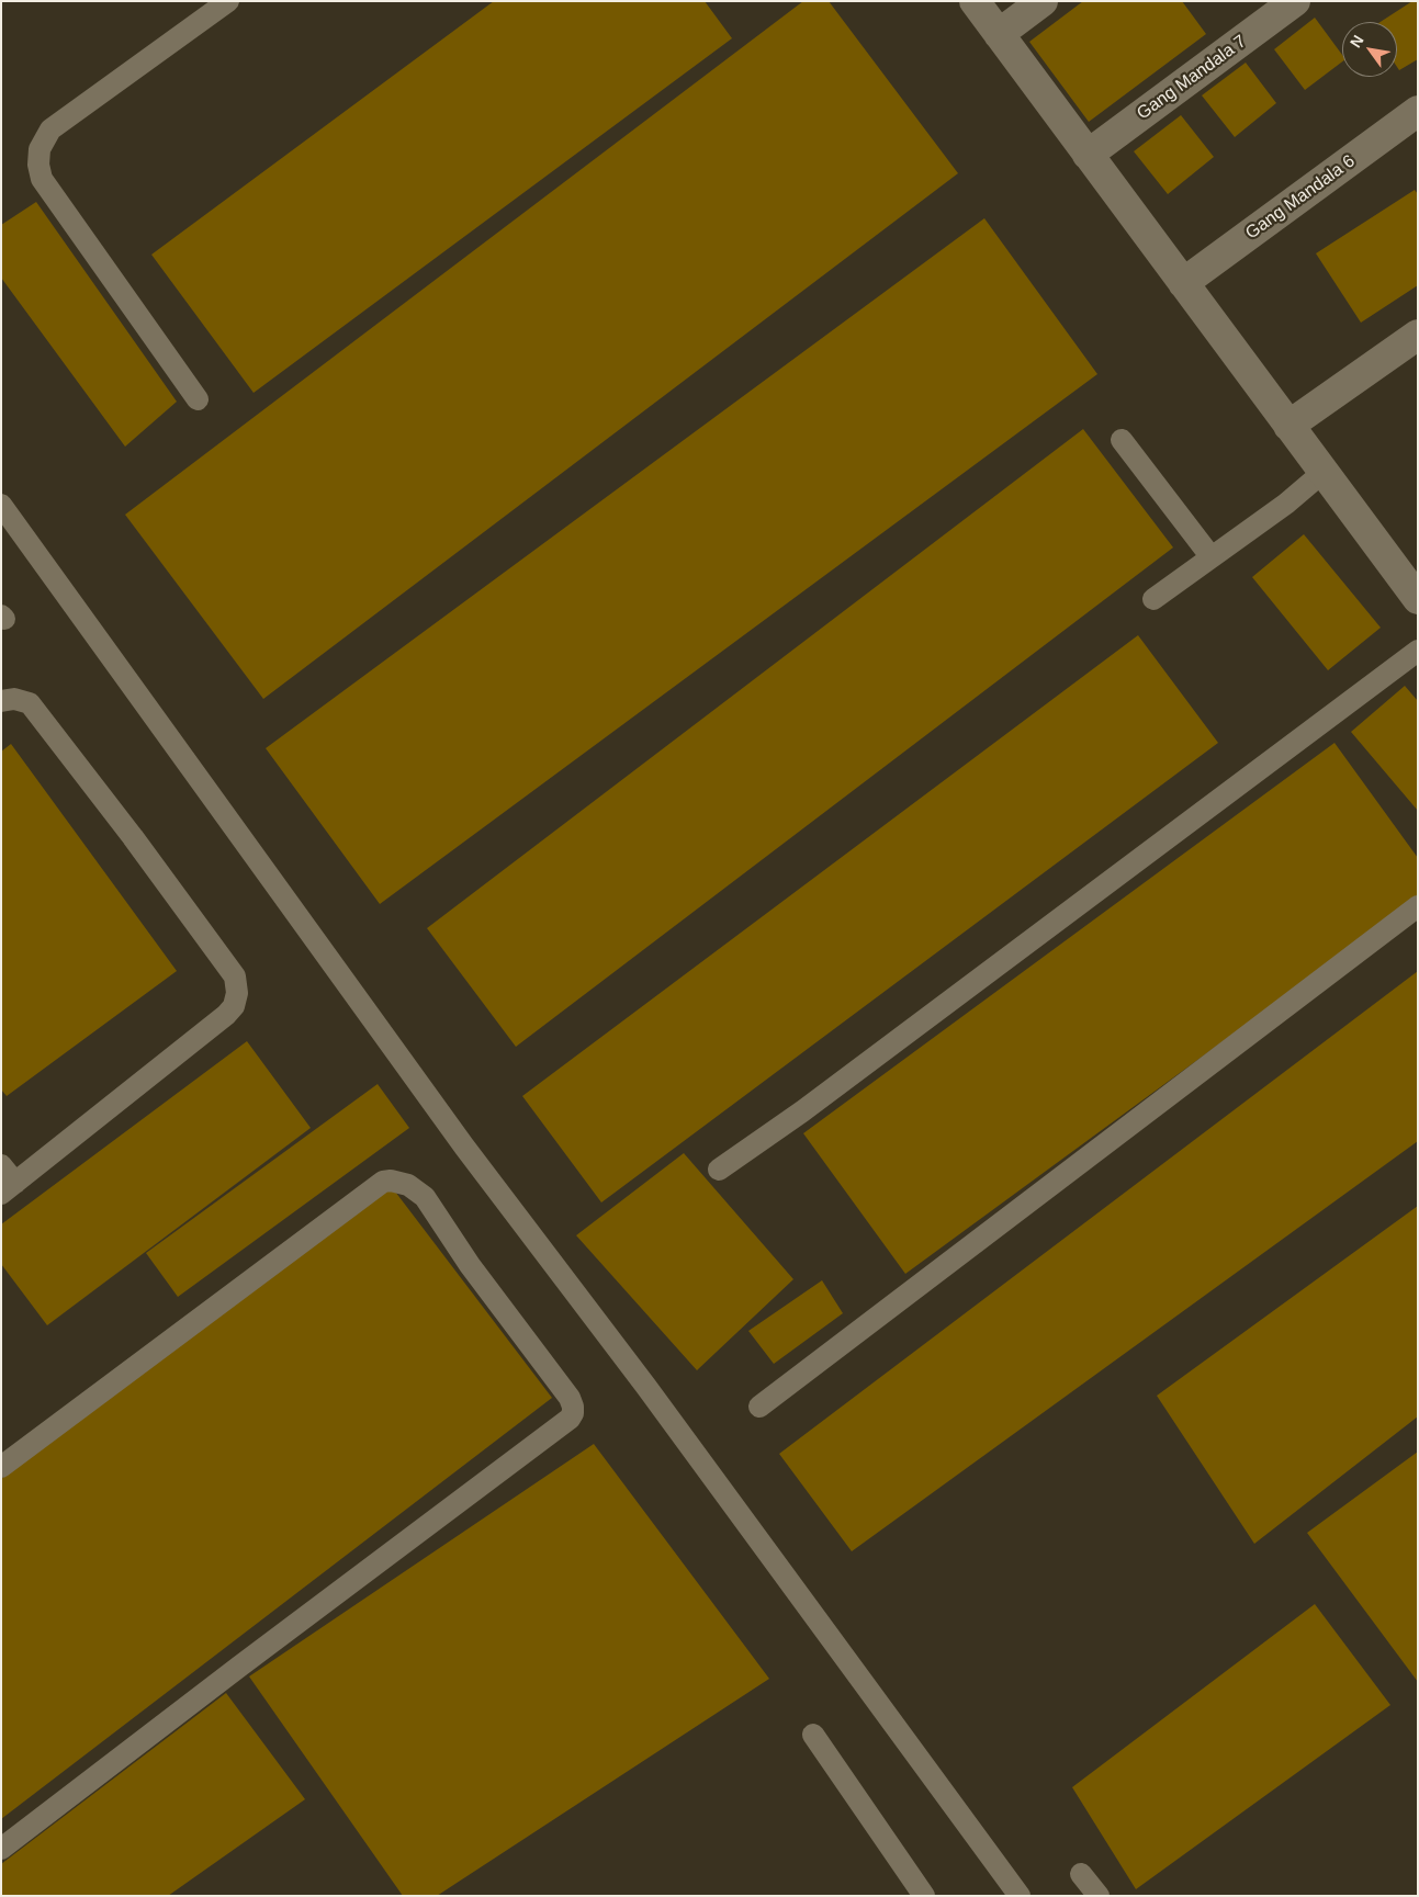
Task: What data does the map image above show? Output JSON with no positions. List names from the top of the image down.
{
  "streets": {
    "street": ["Gang Mandala 7", "Gang Mandala 6"]
  },
  "north": "top left"
}
